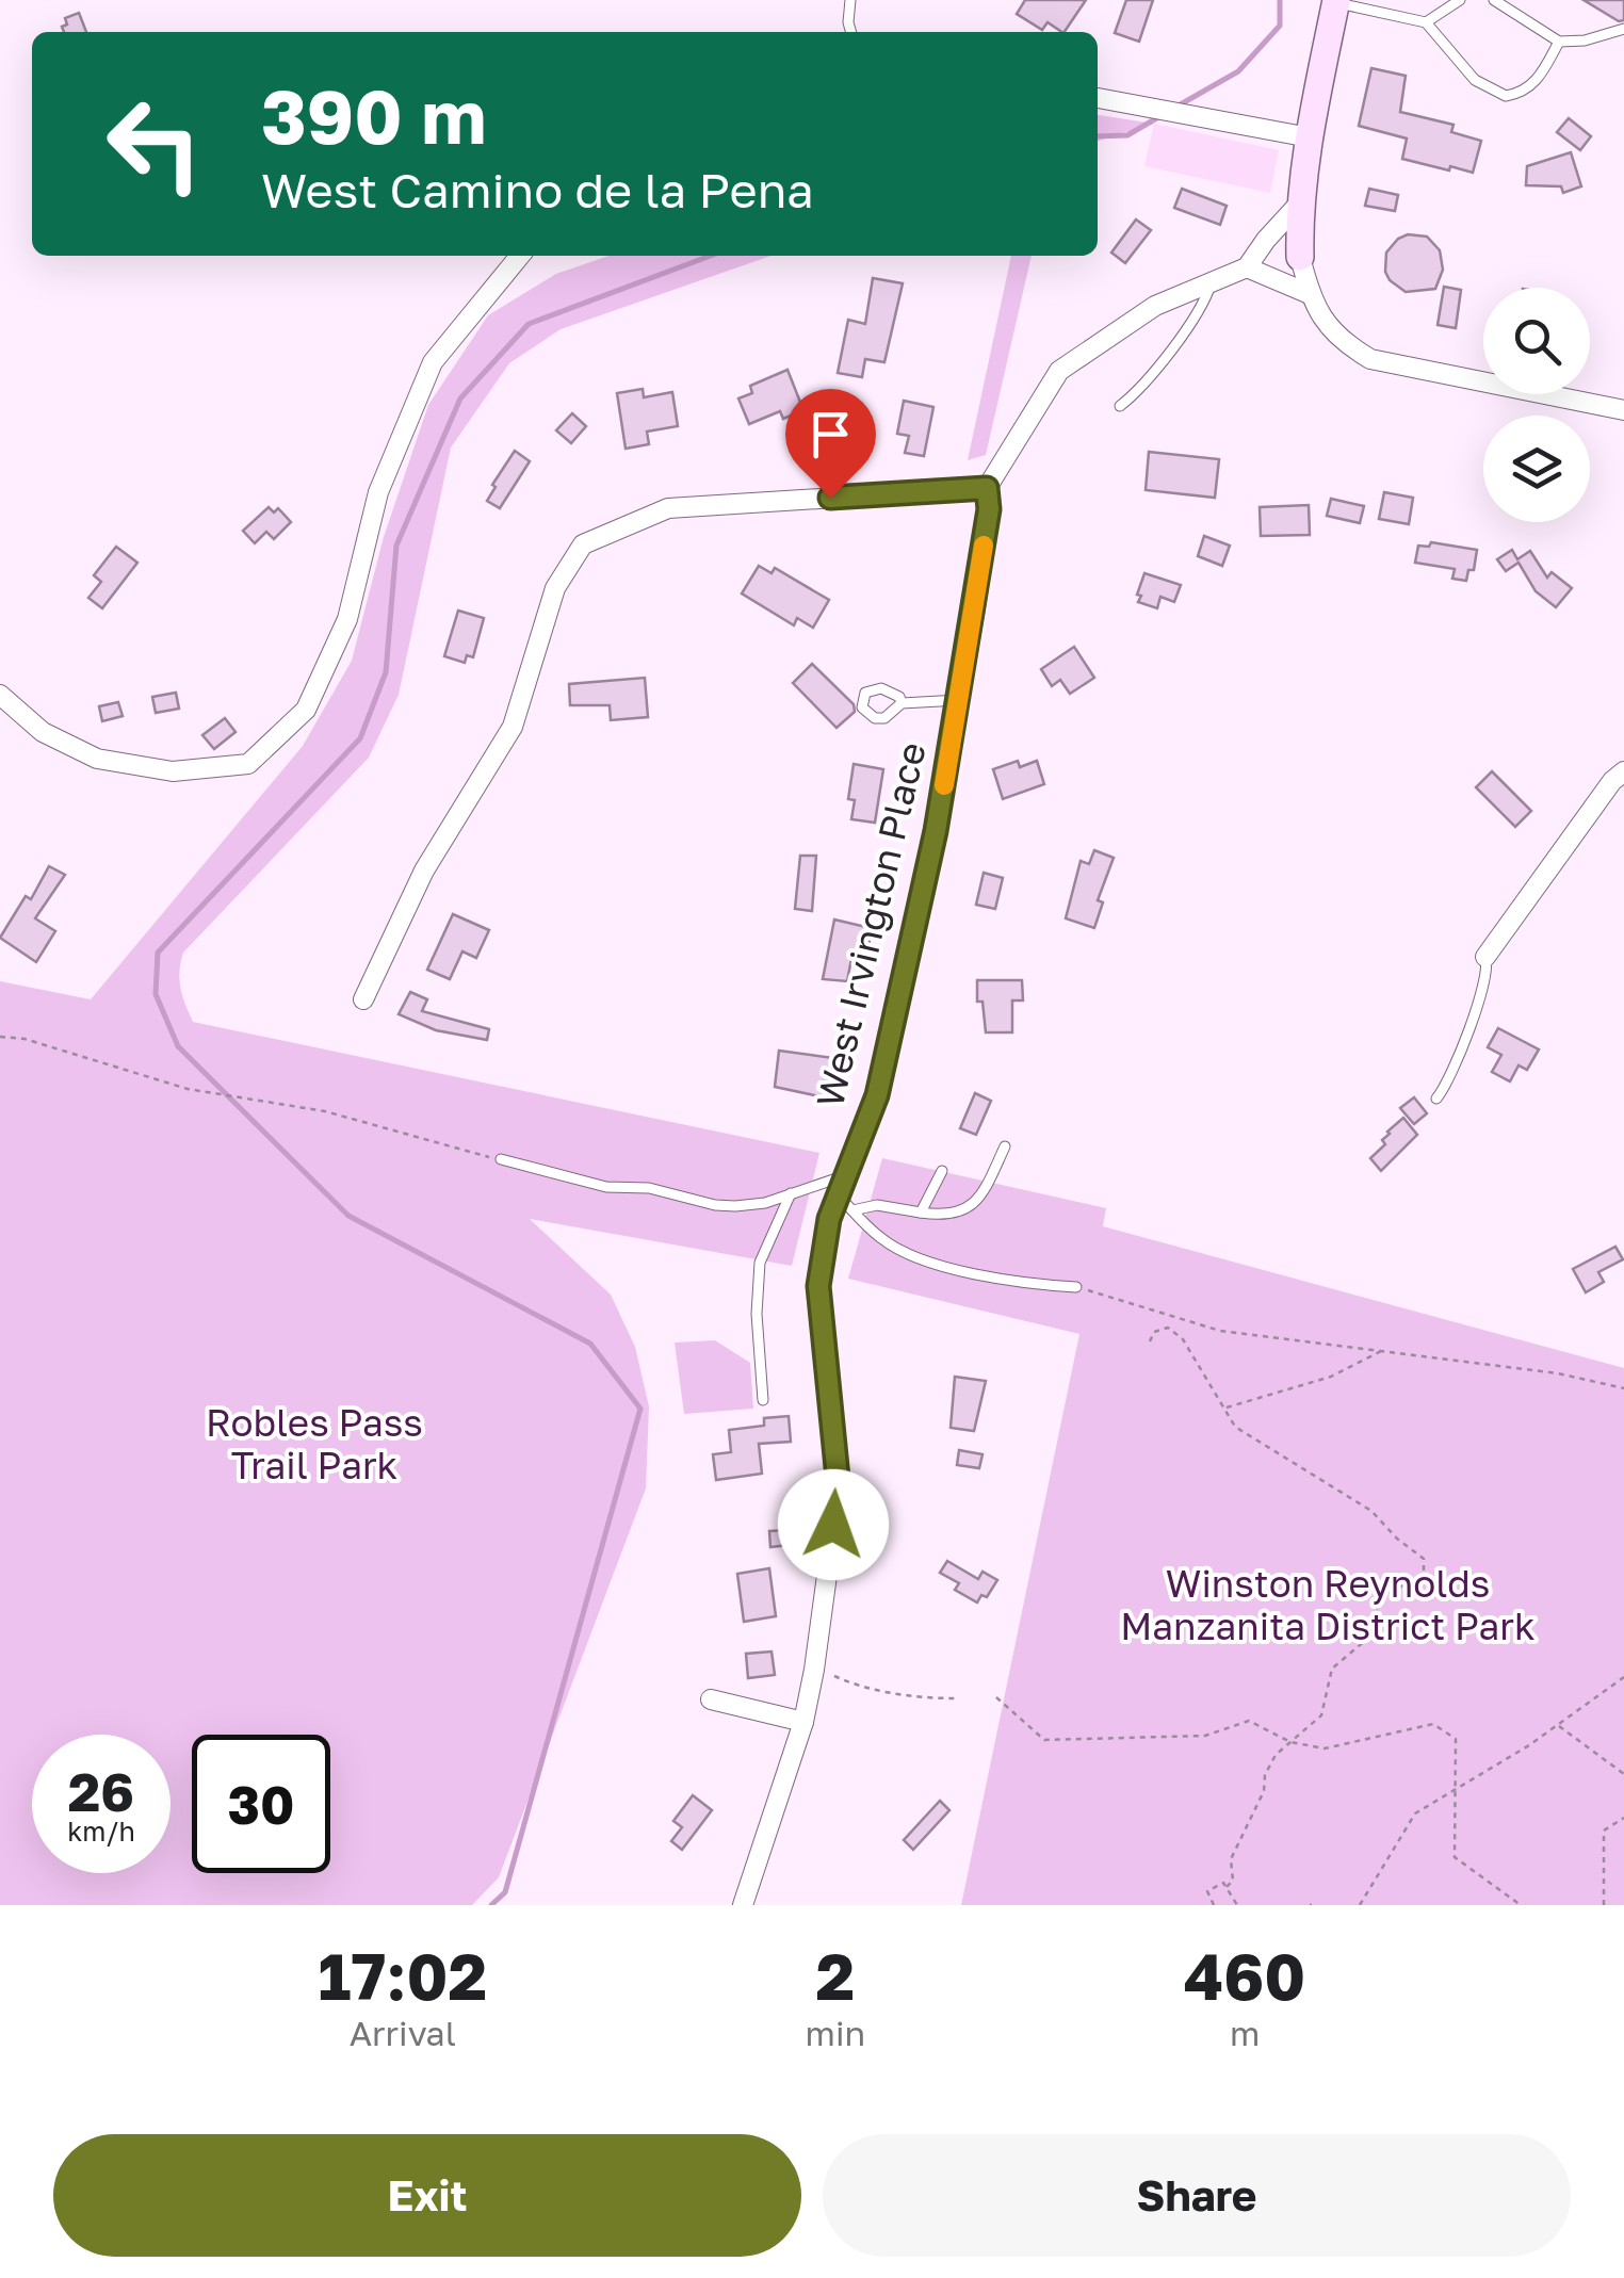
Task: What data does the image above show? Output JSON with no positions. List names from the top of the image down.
{
  "streets": {
    "street": ["West Irvington Place"]
  },
  "parks": ["Robles Pass Trail Park", "Winston Reynolds Manzanita District Park"],
  "page": {
    "turn": ["390 m", "West Camino de la Pena"],
    "speed": "26 km/h",
    "limit": "30",
    "eta": [
      "17:02",
      "Arrival",
      "2",
      "min",
      "460",
      "m"
    ],
    "buttons": ["Exit", "Share"]
  }
}
